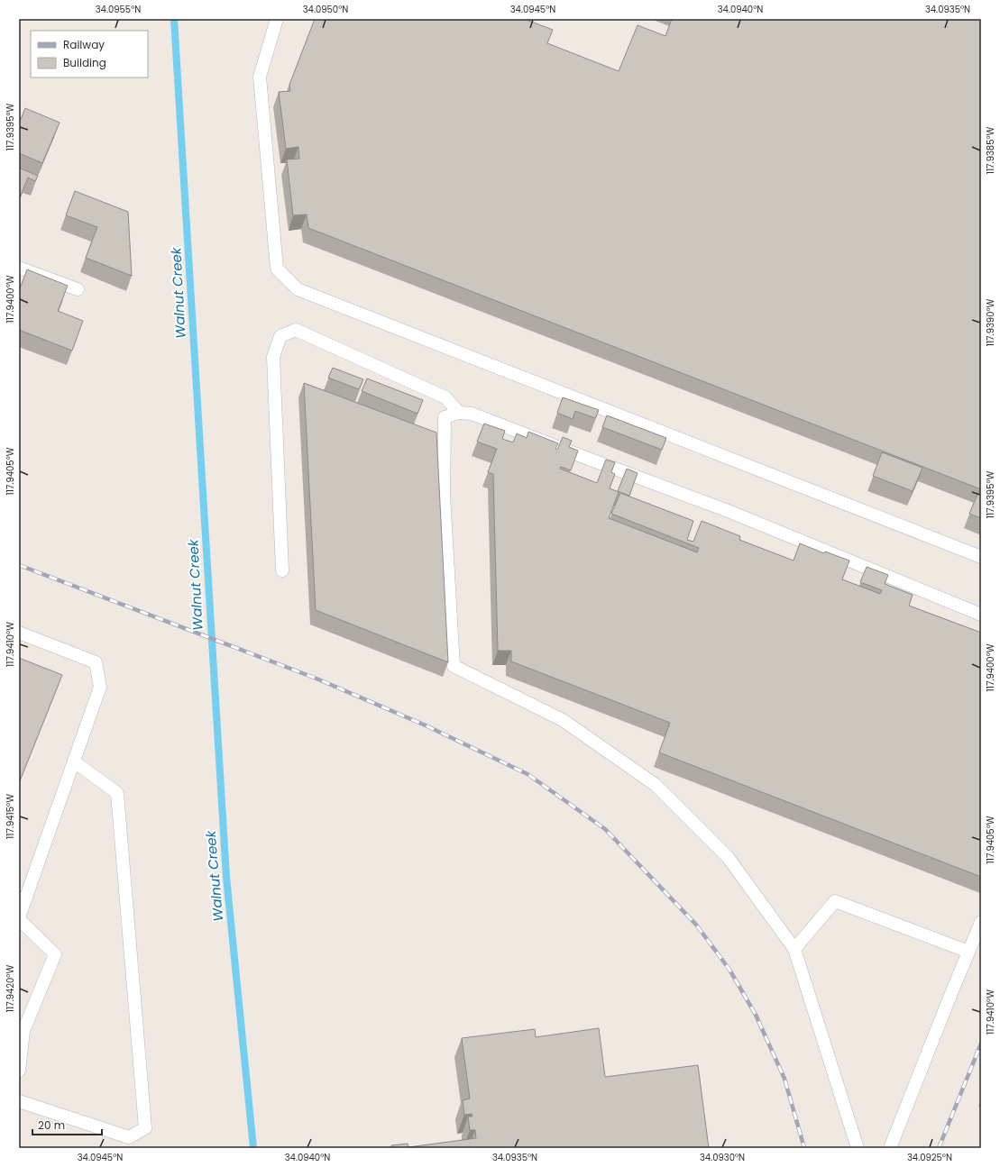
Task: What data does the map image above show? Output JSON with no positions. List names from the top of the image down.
{
  "water": ["Walnut Creek"],
  "legend": ["Railway", "Building"],
  "scale_bar": "20 m",
  "coordinates": [
    "34.0955°N",
    "34.0950°N",
    "34.0945°N",
    "34.0940°N",
    "34.0935°N",
    "117.9395°W",
    "117.9385°W",
    "117.9400°W",
    "117.9390°W",
    "117.9405°W",
    "117.9410°W",
    "117.9415°W",
    "117.9420°W",
    "34.0930°N",
    "34.0925°N"
  ]
}
